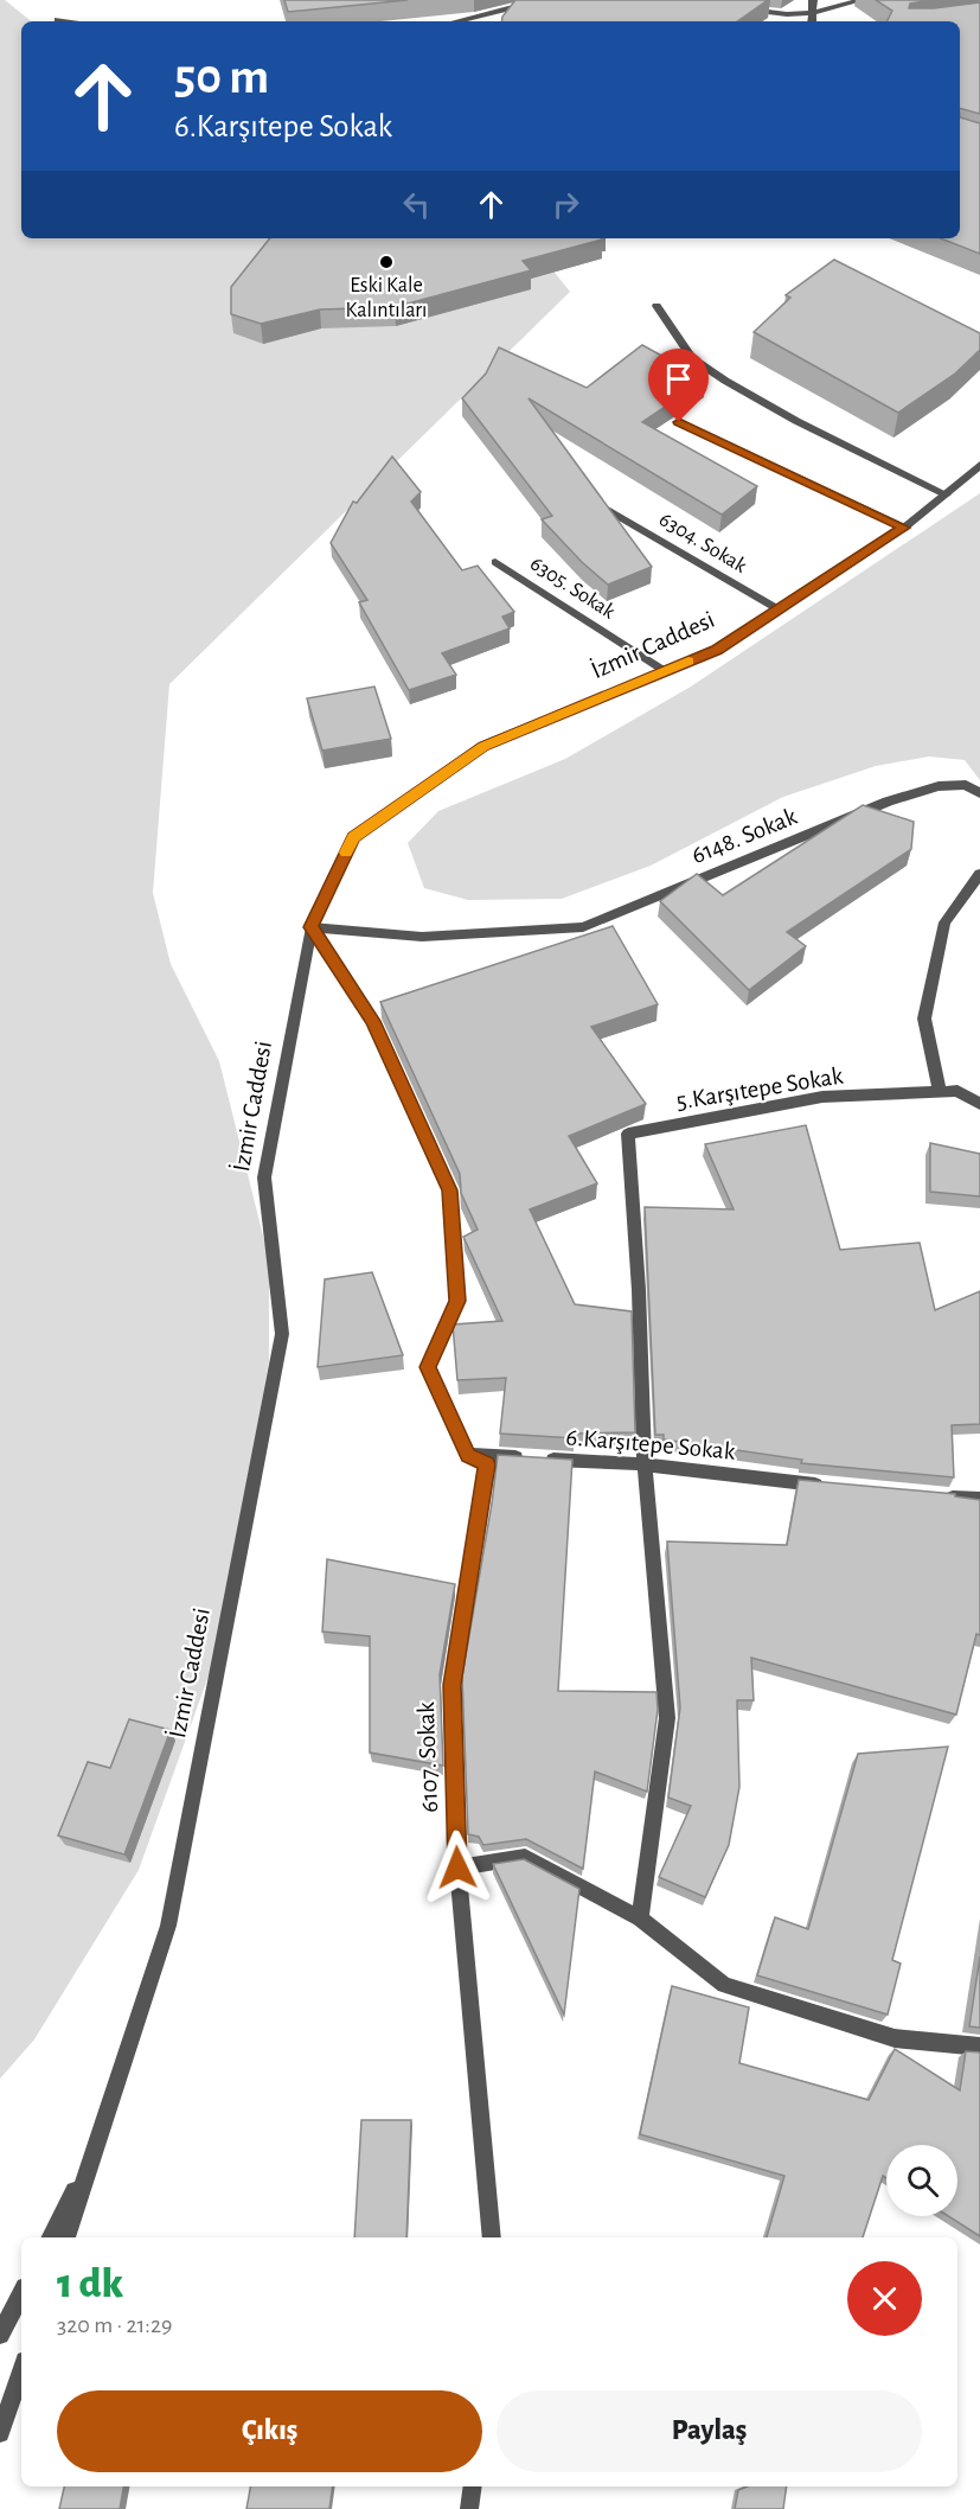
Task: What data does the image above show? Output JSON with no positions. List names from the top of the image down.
{
  "streets": {
    "street": [
      "6304. Sokak",
      "6305. Sokak",
      "İzmir Caddesi",
      "6148. Sokak",
      "5.Karşıtepe Sokak",
      "6.Karşıtepe Sokak",
      "6107. Sokak"
    ]
  },
  "crossings": [
    ["6304. Sokak", "İzmir Caddesi"],
    ["6305. Sokak", "İzmir Caddesi"],
    ["İzmir Caddesi", "6148. Sokak"],
    ["5.Karşıtepe Sokak", "6.Karşıtepe Sokak"],
    ["6.Karşıtepe Sokak", "6107. Sokak"]
  ],
  "places": ["Eski Kale Kalıntıları"],
  "page": {
    "turn": ["50 m", "6.Karşıtepe Sokak"],
    "heading": ["1 dk", "320 m · 21:29"],
    "buttons": ["Çıkış", "Paylaş"]
  }
}
